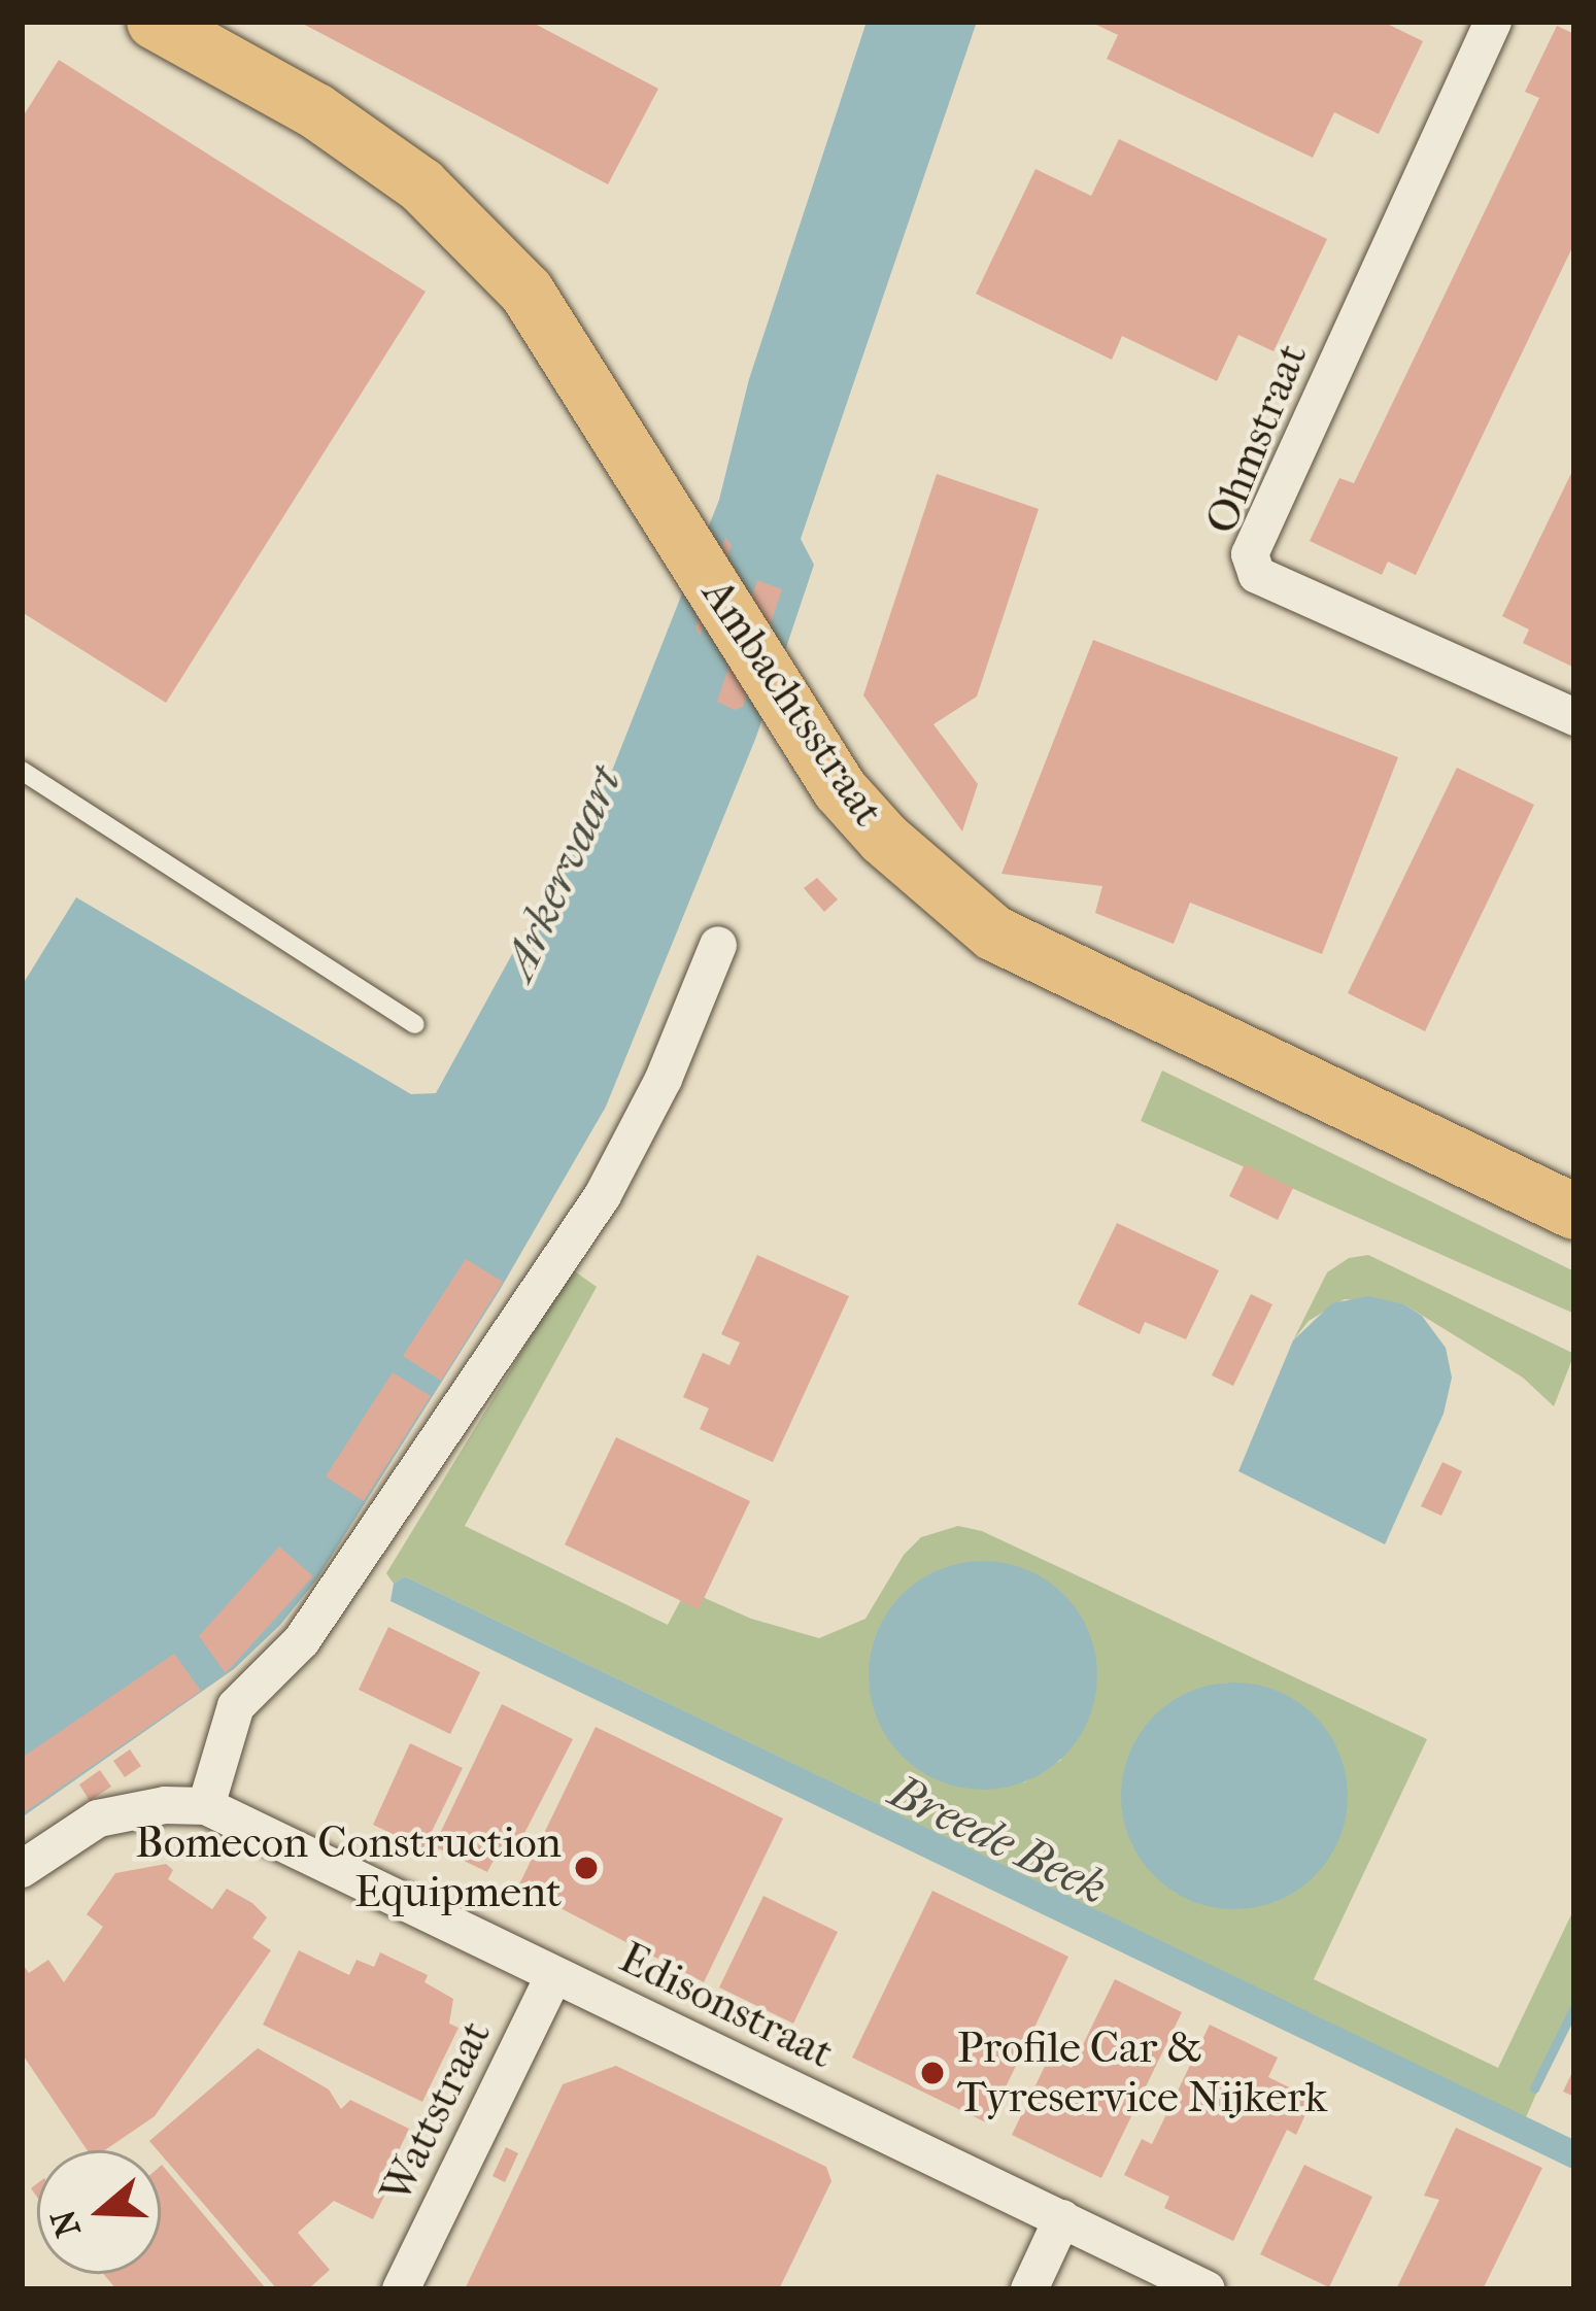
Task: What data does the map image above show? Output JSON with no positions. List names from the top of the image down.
{
  "streets": {
    "main road": ["Ambachtsstraat"],
    "street": ["Ohmstraat", "Edisonstraat", "Wattstraat"]
  },
  "crossings": [
    ["Edisonstraat", "Wattstraat"]
  ],
  "water": ["Arkervaart", "Breede Beek"],
  "places": ["Bomecon Construction Equipment", "Profile Car & Tyreservice Nijkerk"],
  "north": "left"
}
